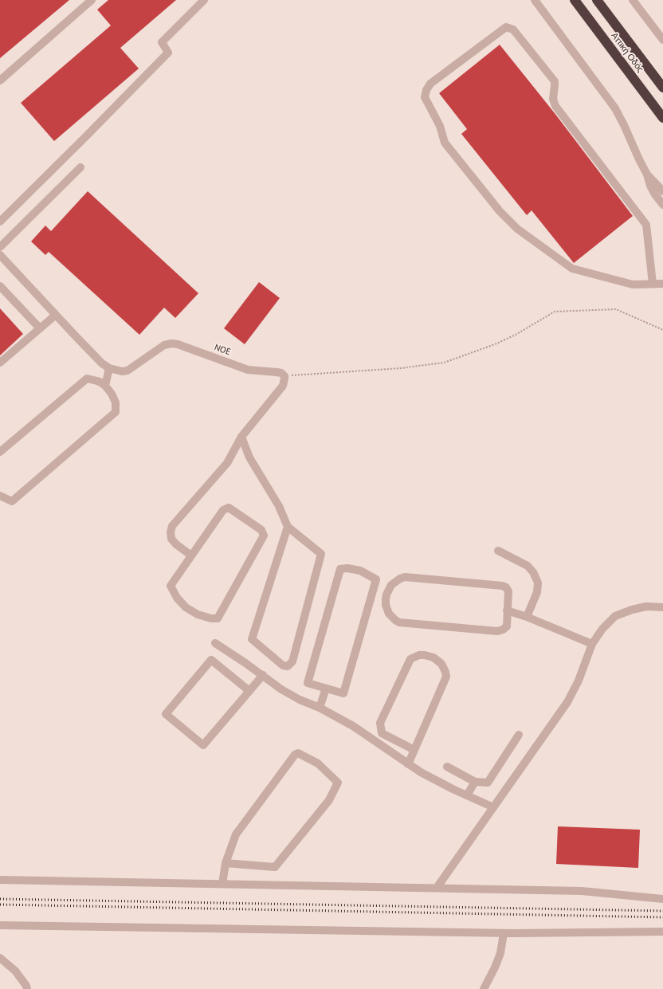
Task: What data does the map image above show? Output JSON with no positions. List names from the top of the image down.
{
  "streets": {
    "highway": ["Αττική Οδός"],
    "street": ["NOE"]
  }
}
